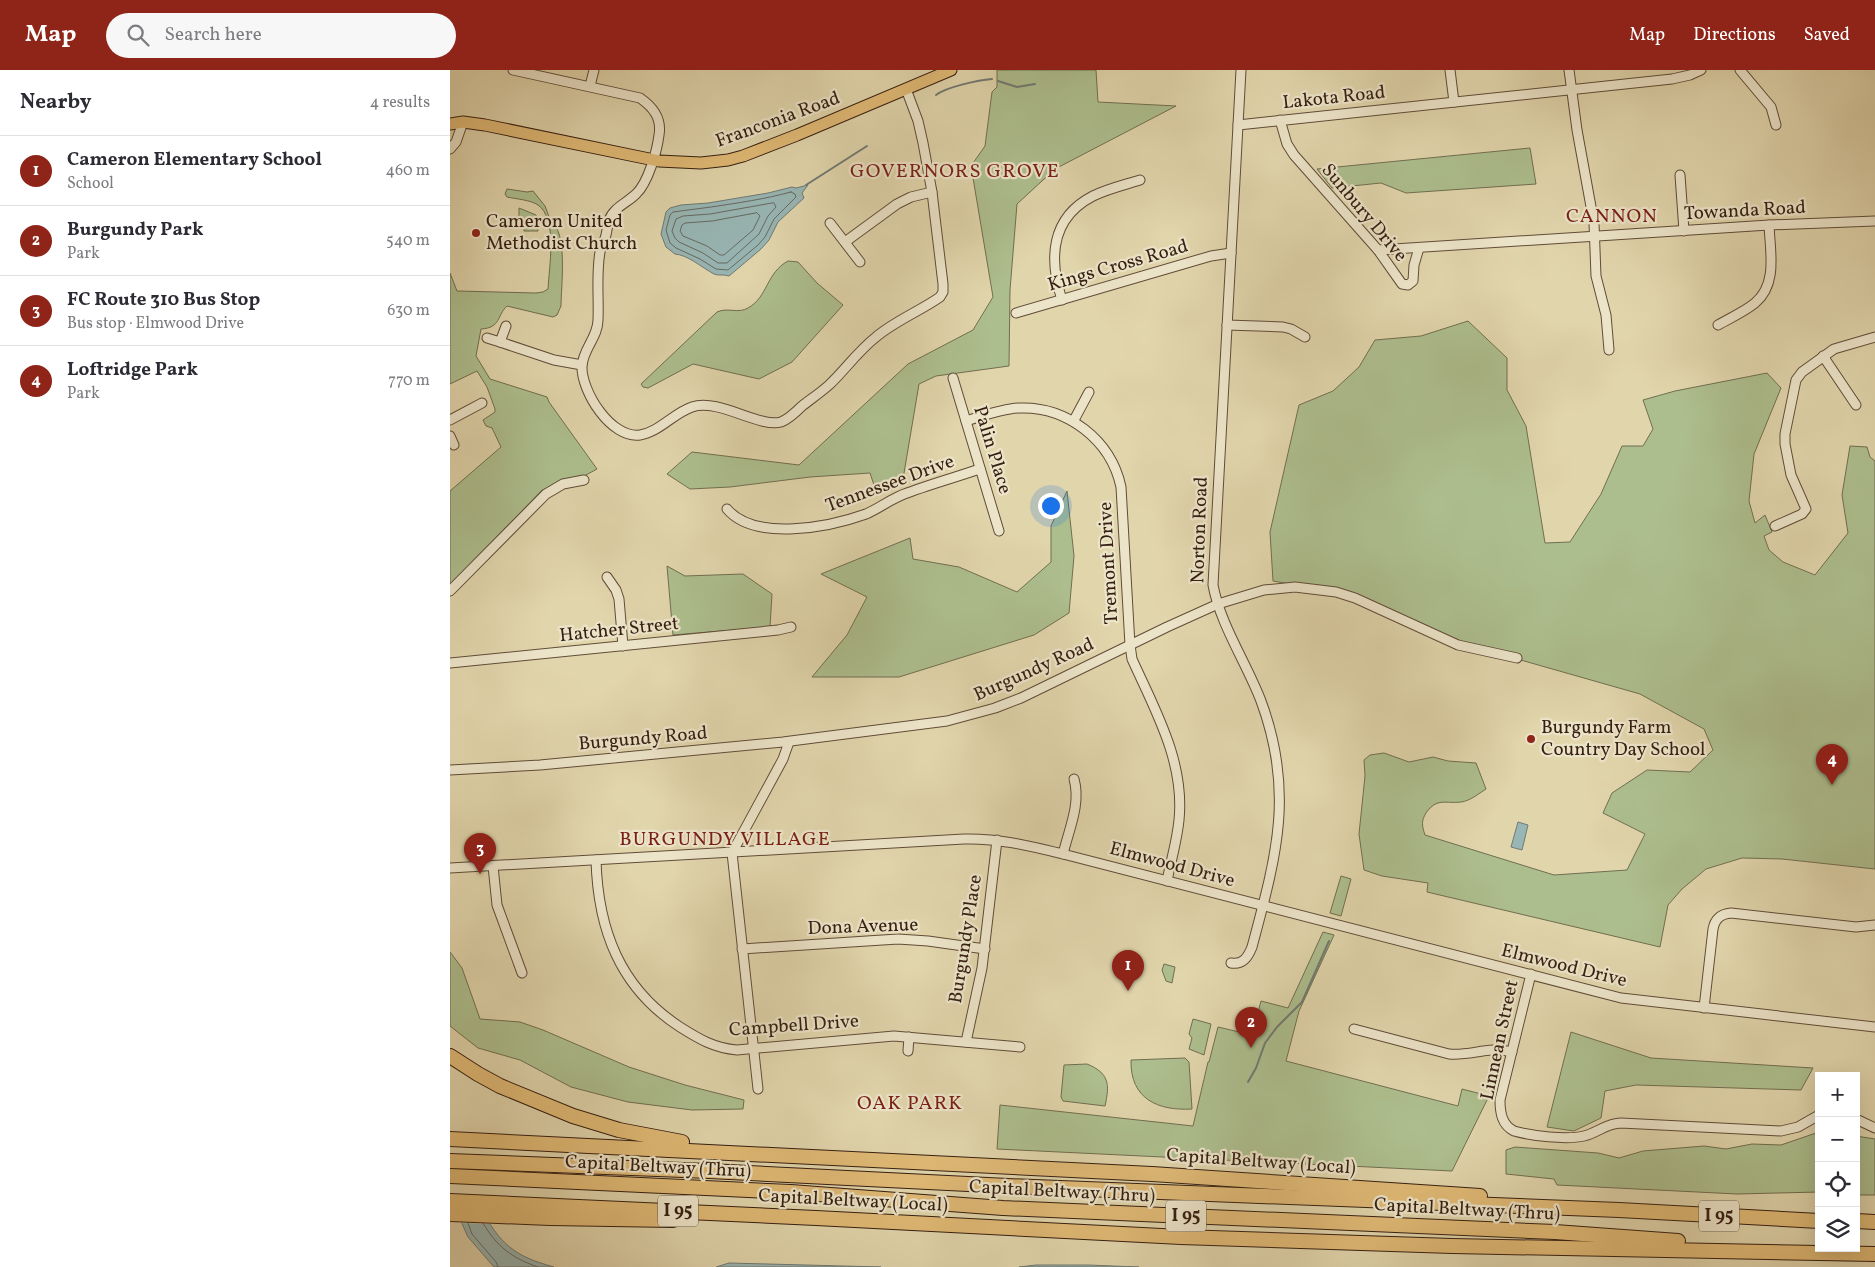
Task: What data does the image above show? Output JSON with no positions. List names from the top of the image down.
{
  "streets": {
    "highway": ["Capital Beltway (Local)", "Capital Beltway (Thru)", "I 95"],
    "main road": ["Franconia Road"],
    "street": [
      "Lakota Road",
      "Towanda Road",
      "Sunbury Drive",
      "Kings Cross Road",
      "Palin Place",
      "Tennessee Drive",
      "Norton Road",
      "Tremont Drive",
      "Hatcher Street",
      "Burgundy Road",
      "Elmwood Drive",
      "Dona Avenue",
      "Burgundy Place",
      "Campbell Drive",
      "Linnean Street"
    ]
  },
  "crossings": [
    ["Lakota Road", "Sunbury Drive"],
    ["Lakota Road", "Norton Road"],
    ["Towanda Road", "Sunbury Drive"],
    ["Kings Cross Road", "Norton Road"],
    ["Palin Place", "Tennessee Drive"],
    ["Palin Place", "Tremont Drive"],
    ["Norton Road", "Burgundy Road"],
    ["Norton Road", "Elmwood Drive"],
    ["Tremont Drive", "Burgundy Road"],
    ["Tremont Drive", "Elmwood Drive"],
    ["Elmwood Drive", "Burgundy Place"],
    ["Elmwood Drive", "Campbell Drive"],
    ["Elmwood Drive", "Linnean Street"],
    ["Dona Avenue", "Burgundy Place"],
    ["Burgundy Place", "Campbell Drive"],
    ["Capital Beltway (Local)", "Capital Beltway (Thru)"],
    ["Capital Beltway (Local)", "I 95"],
    ["Capital Beltway (Thru)", "I 95"]
  ],
  "districts": [
    "GOVERNORS GROVE",
    "CANNON",
    "BURGUNDY VILLAGE",
    "OAK PARK"
  ],
  "places": ["Cameron United Methodist Church", "Burgundy Farm Country Day School"],
  "page": {
    "header": "Map",
    "search": "Search here",
    "nav": ["Map", "Directions", "Saved"],
    "heading": ["Nearby", "4 results"],
    "list": [
      {
        "mark": "1",
        "name": "Cameron Elementary School",
        "note": "School",
        "value": "460 m"
      },
      {
        "mark": "2",
        "name": "Burgundy Park",
        "note": "Park",
        "value": "540 m"
      },
      {
        "mark": "3",
        "name": "FC Route 310 Bus Stop",
        "note": "Bus stop · Elmwood Drive",
        "value": "630 m"
      },
      {
        "mark": "4",
        "name": "Loftridge Park",
        "note": "Park",
        "value": "770 m"
      }
    ],
    "pins": [
      "4",
      "3",
      "1",
      "2"
    ],
    "map_buttons": ["+", "−"]
  }
}
